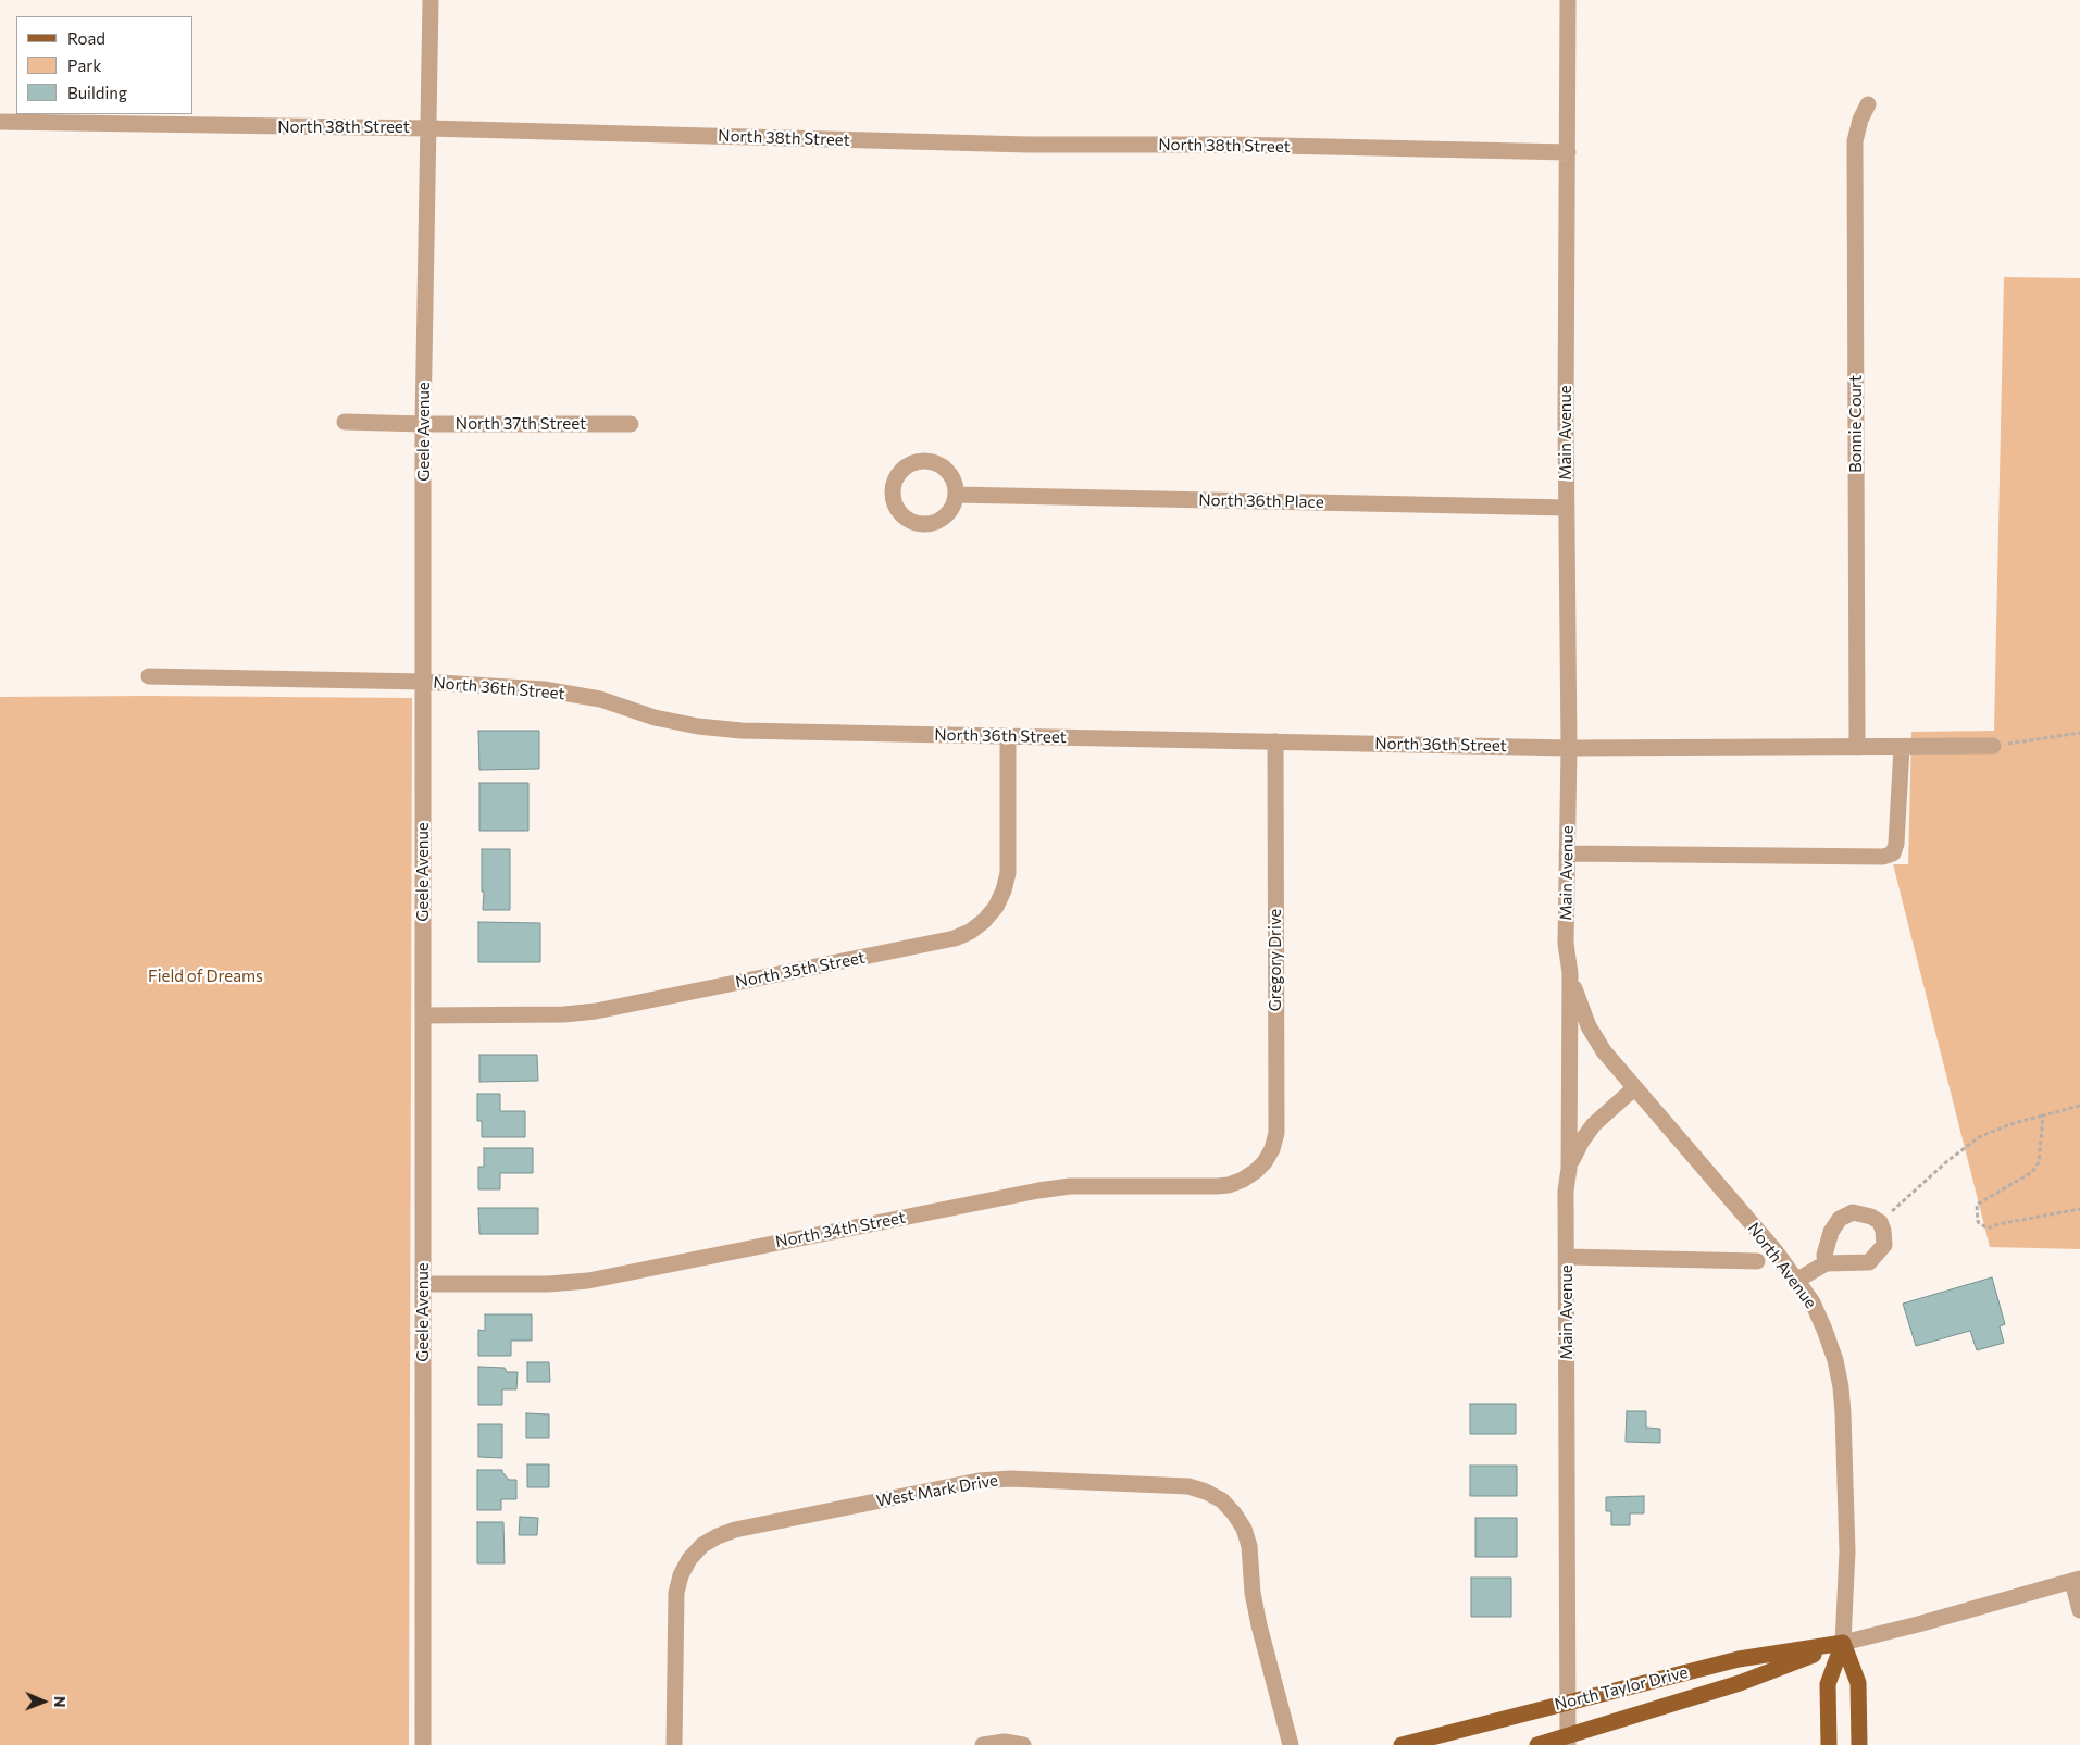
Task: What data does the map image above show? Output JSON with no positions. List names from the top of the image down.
{
  "streets": {
    "main road": ["North Avenue", "North Taylor Drive"],
    "street": [
      "North 38th Street",
      "North 37th Street",
      "Bonnie Court",
      "Geele Avenue",
      "Main Avenue",
      "North 36th Place",
      "North 36th Street",
      "Gregory Drive",
      "North 35th Street",
      "North 34th Street",
      "West Mark Drive"
    ]
  },
  "crossings": [
    ["North 38th Street", "Geele Avenue"],
    ["North 38th Street", "Main Avenue"],
    ["North 37th Street", "Geele Avenue"],
    ["Bonnie Court", "North 36th Street"],
    ["Geele Avenue", "North 36th Street"],
    ["Geele Avenue", "North 35th Street"],
    ["Geele Avenue", "North 34th Street"],
    ["Main Avenue", "North 36th Place"],
    ["Main Avenue", "North 36th Street"],
    ["Main Avenue", "North Avenue"],
    ["Main Avenue", "North Taylor Drive"],
    ["North 36th Street", "Gregory Drive"],
    ["North 36th Street", "North 35th Street"],
    ["Gregory Drive", "North 34th Street"],
    ["North Avenue", "North Taylor Drive"]
  ],
  "parks": ["Field of Dreams"],
  "legend": ["Road", "Park", "Building"],
  "north": "right"
}
